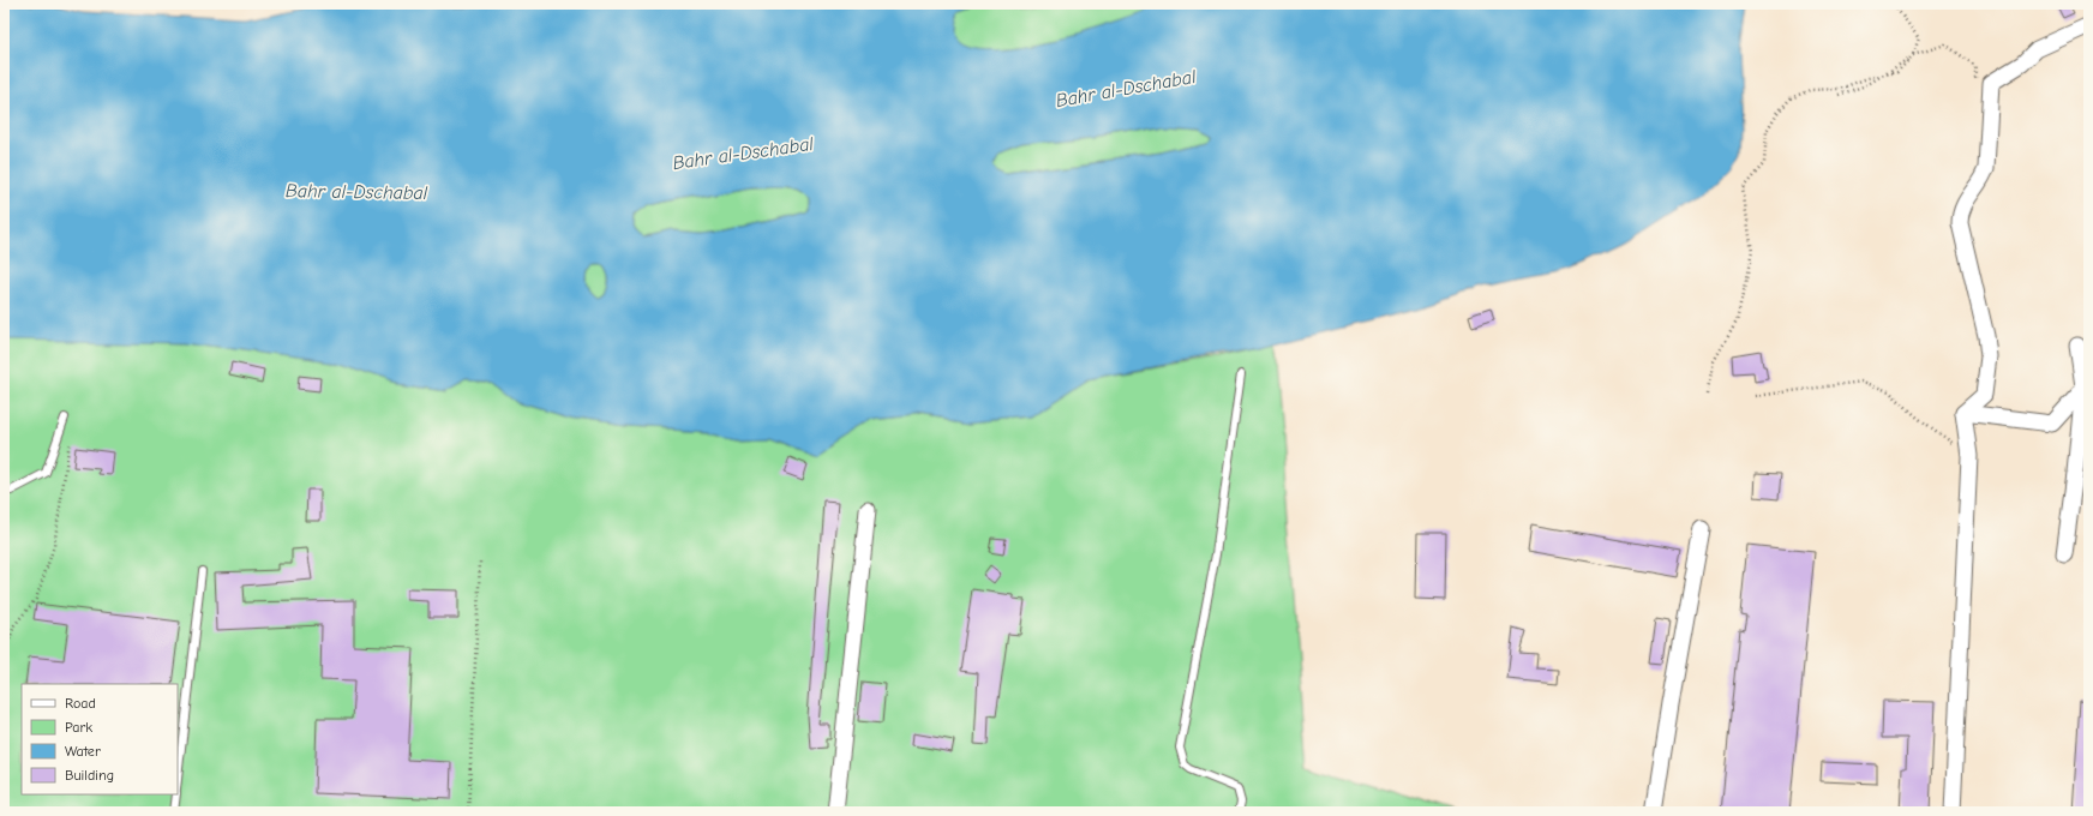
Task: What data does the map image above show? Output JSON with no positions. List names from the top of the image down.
{
  "water": ["Bahr al-Dschabal"],
  "legend": [
    "Road",
    "Park",
    "Water",
    "Building"
  ]
}
